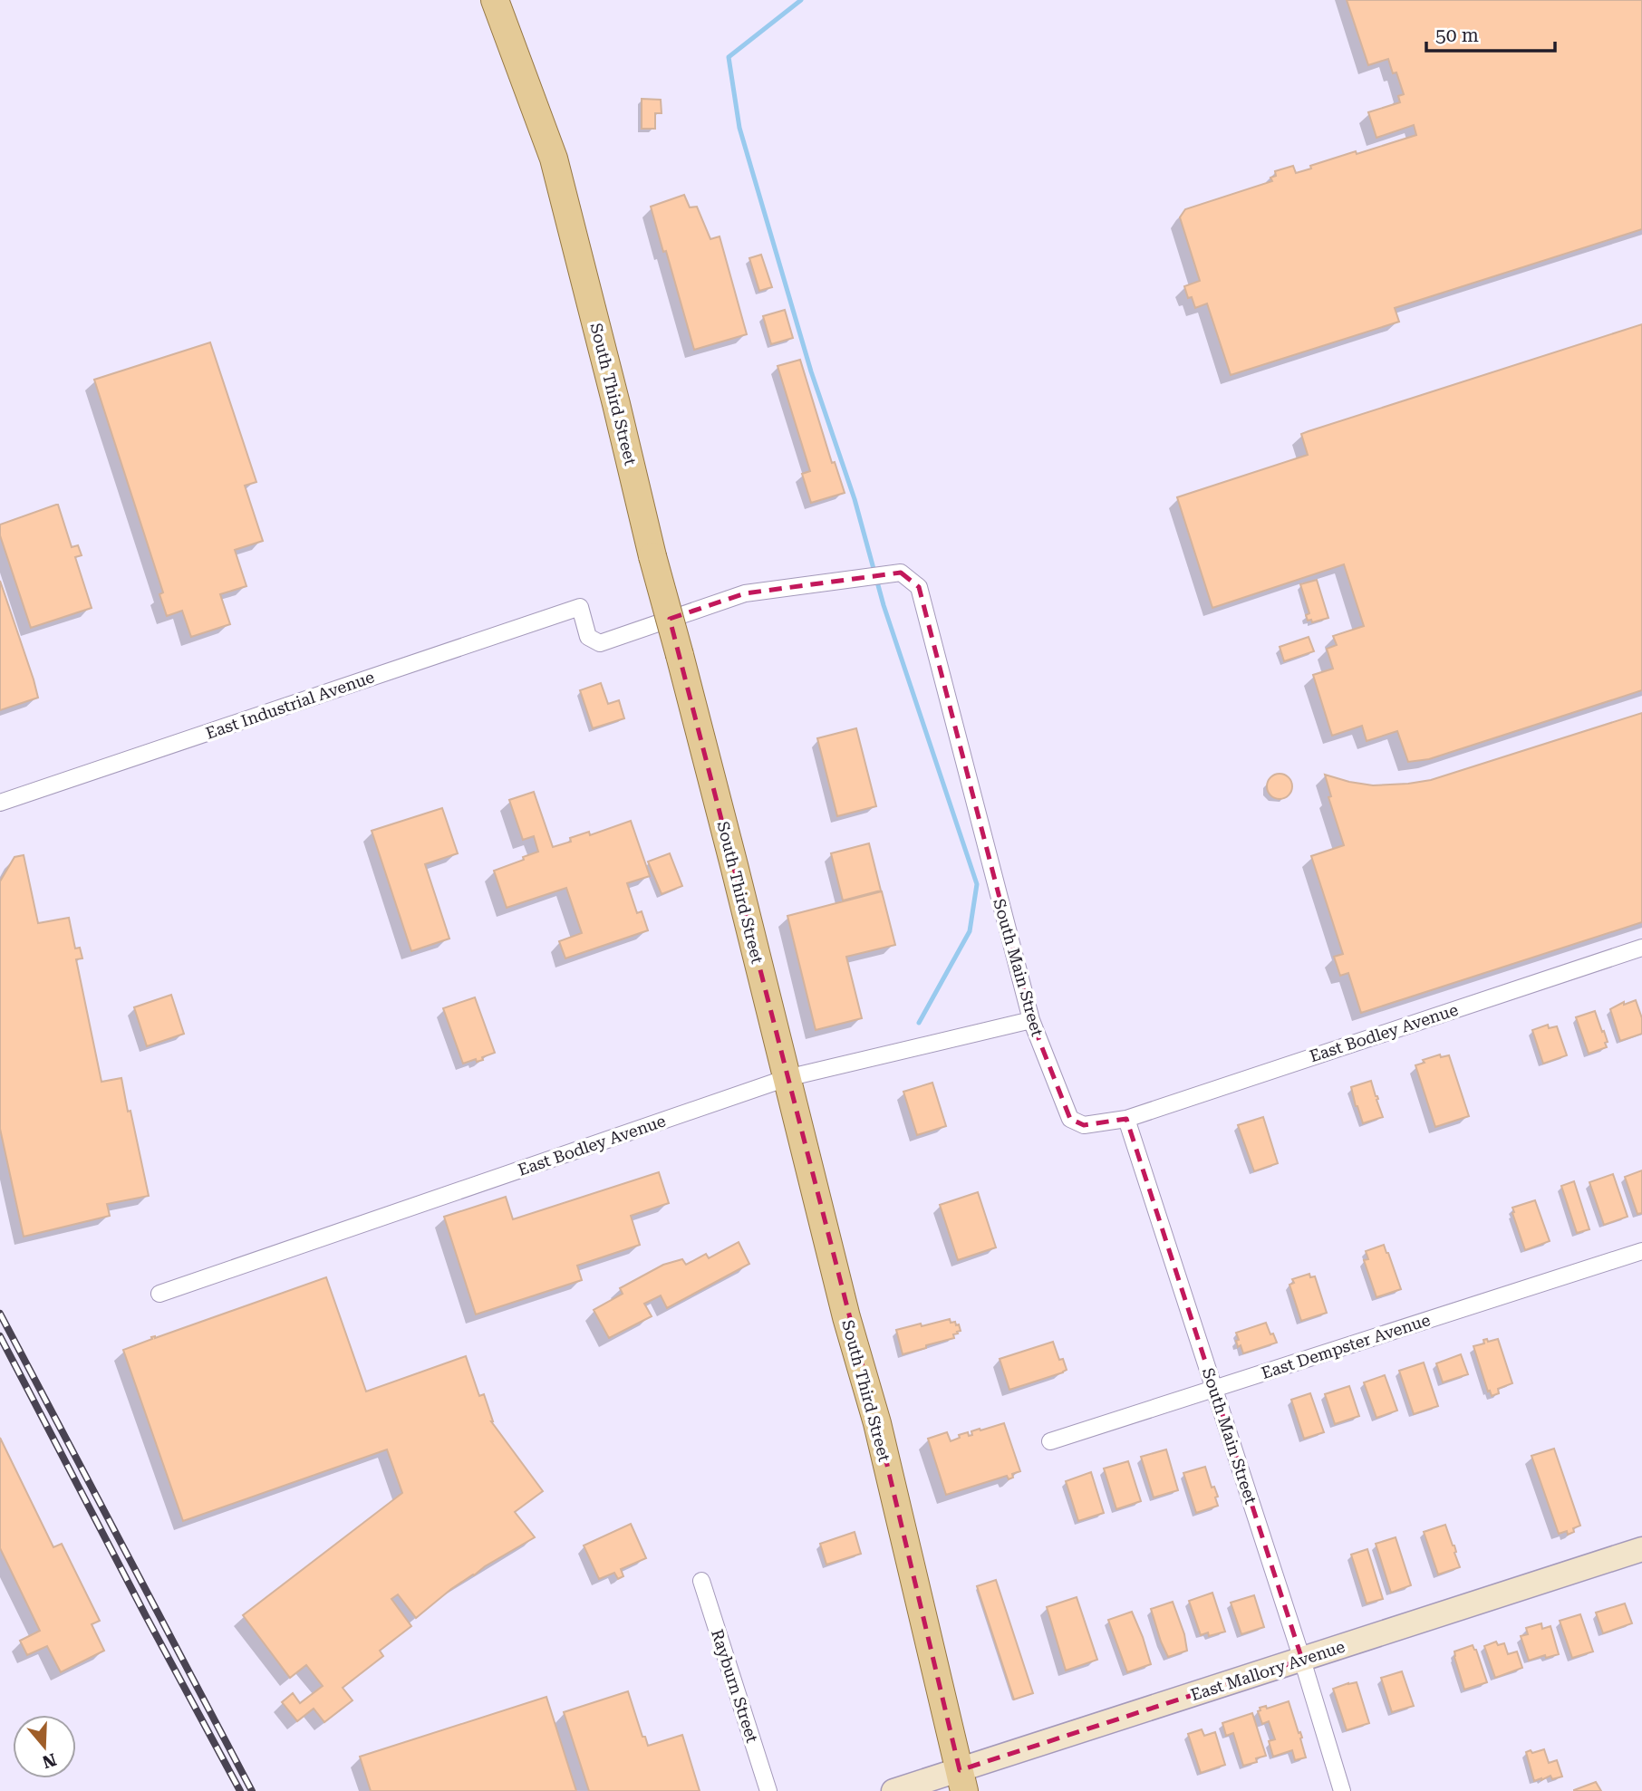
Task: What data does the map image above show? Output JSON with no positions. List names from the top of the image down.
{
  "streets": {
    "main road": ["South Third Street", "East Mallory Avenue"],
    "street": [
      "East Industrial Avenue",
      "South Main Street",
      "East Bodley Avenue",
      "East Dempster Avenue",
      "Rayburn Street"
    ]
  },
  "crossings": [
    ["South Third Street", "East Bodley Avenue"],
    ["South Third Street", "East Mallory Avenue"],
    ["East Industrial Avenue", "South Main Street"],
    ["South Main Street", "East Bodley Avenue"],
    ["South Main Street", "East Dempster Avenue"],
    ["South Main Street", "East Mallory Avenue"]
  ],
  "scale_bar": "50 m",
  "north": "bottom"
}
